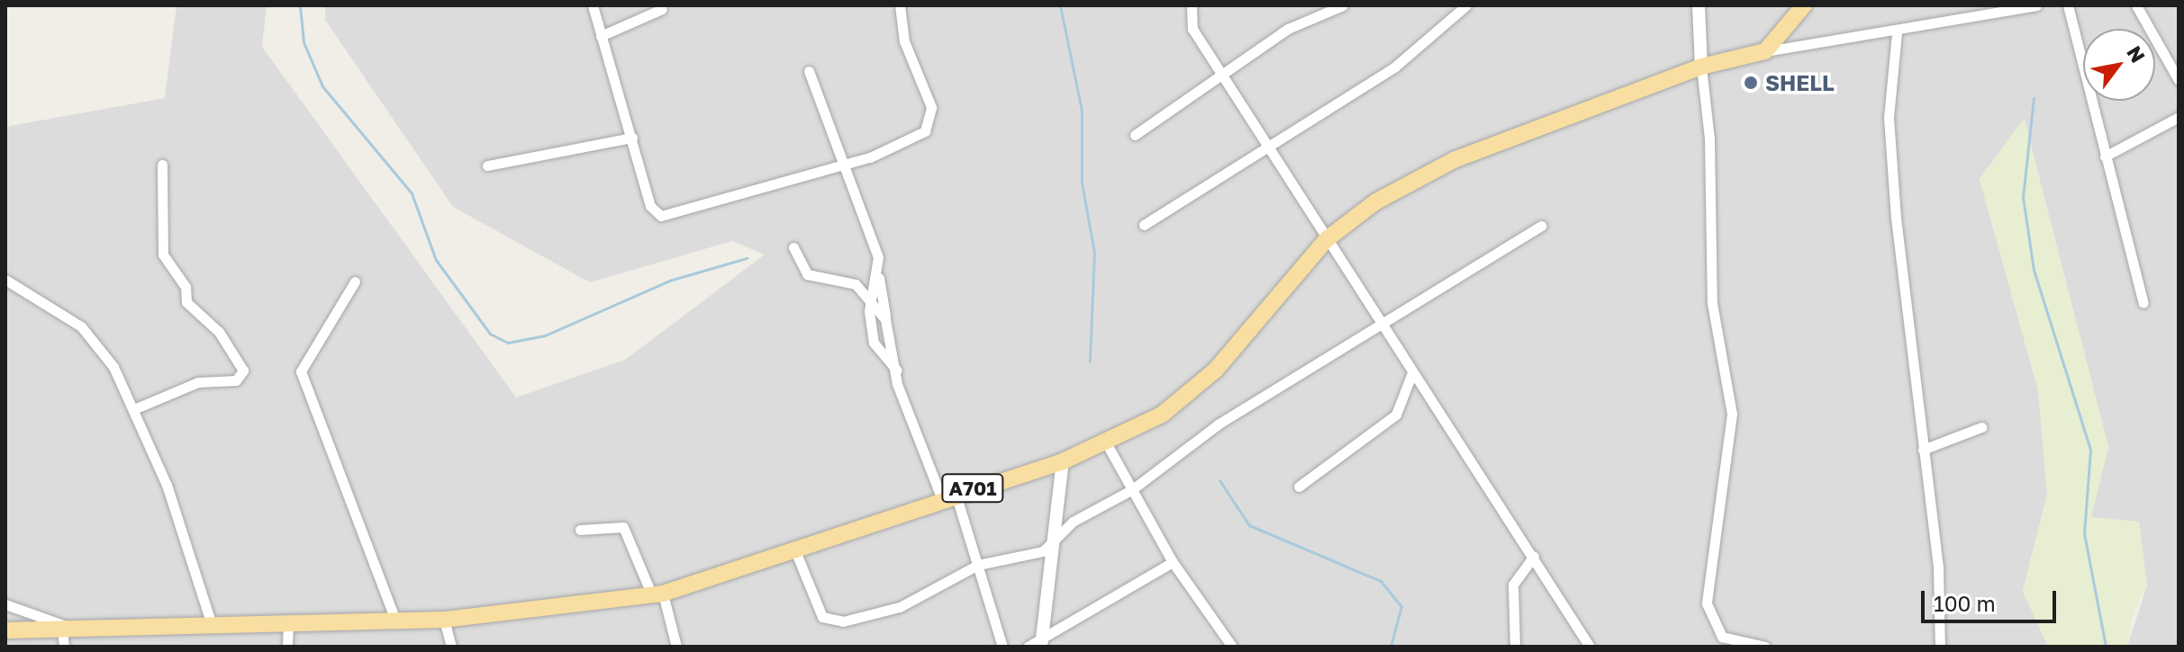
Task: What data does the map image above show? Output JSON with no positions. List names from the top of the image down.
{
  "streets": {
    "main road": ["A701"]
  },
  "places": ["SHELL"],
  "scale_bar": "100 m",
  "north": "top right"
}
